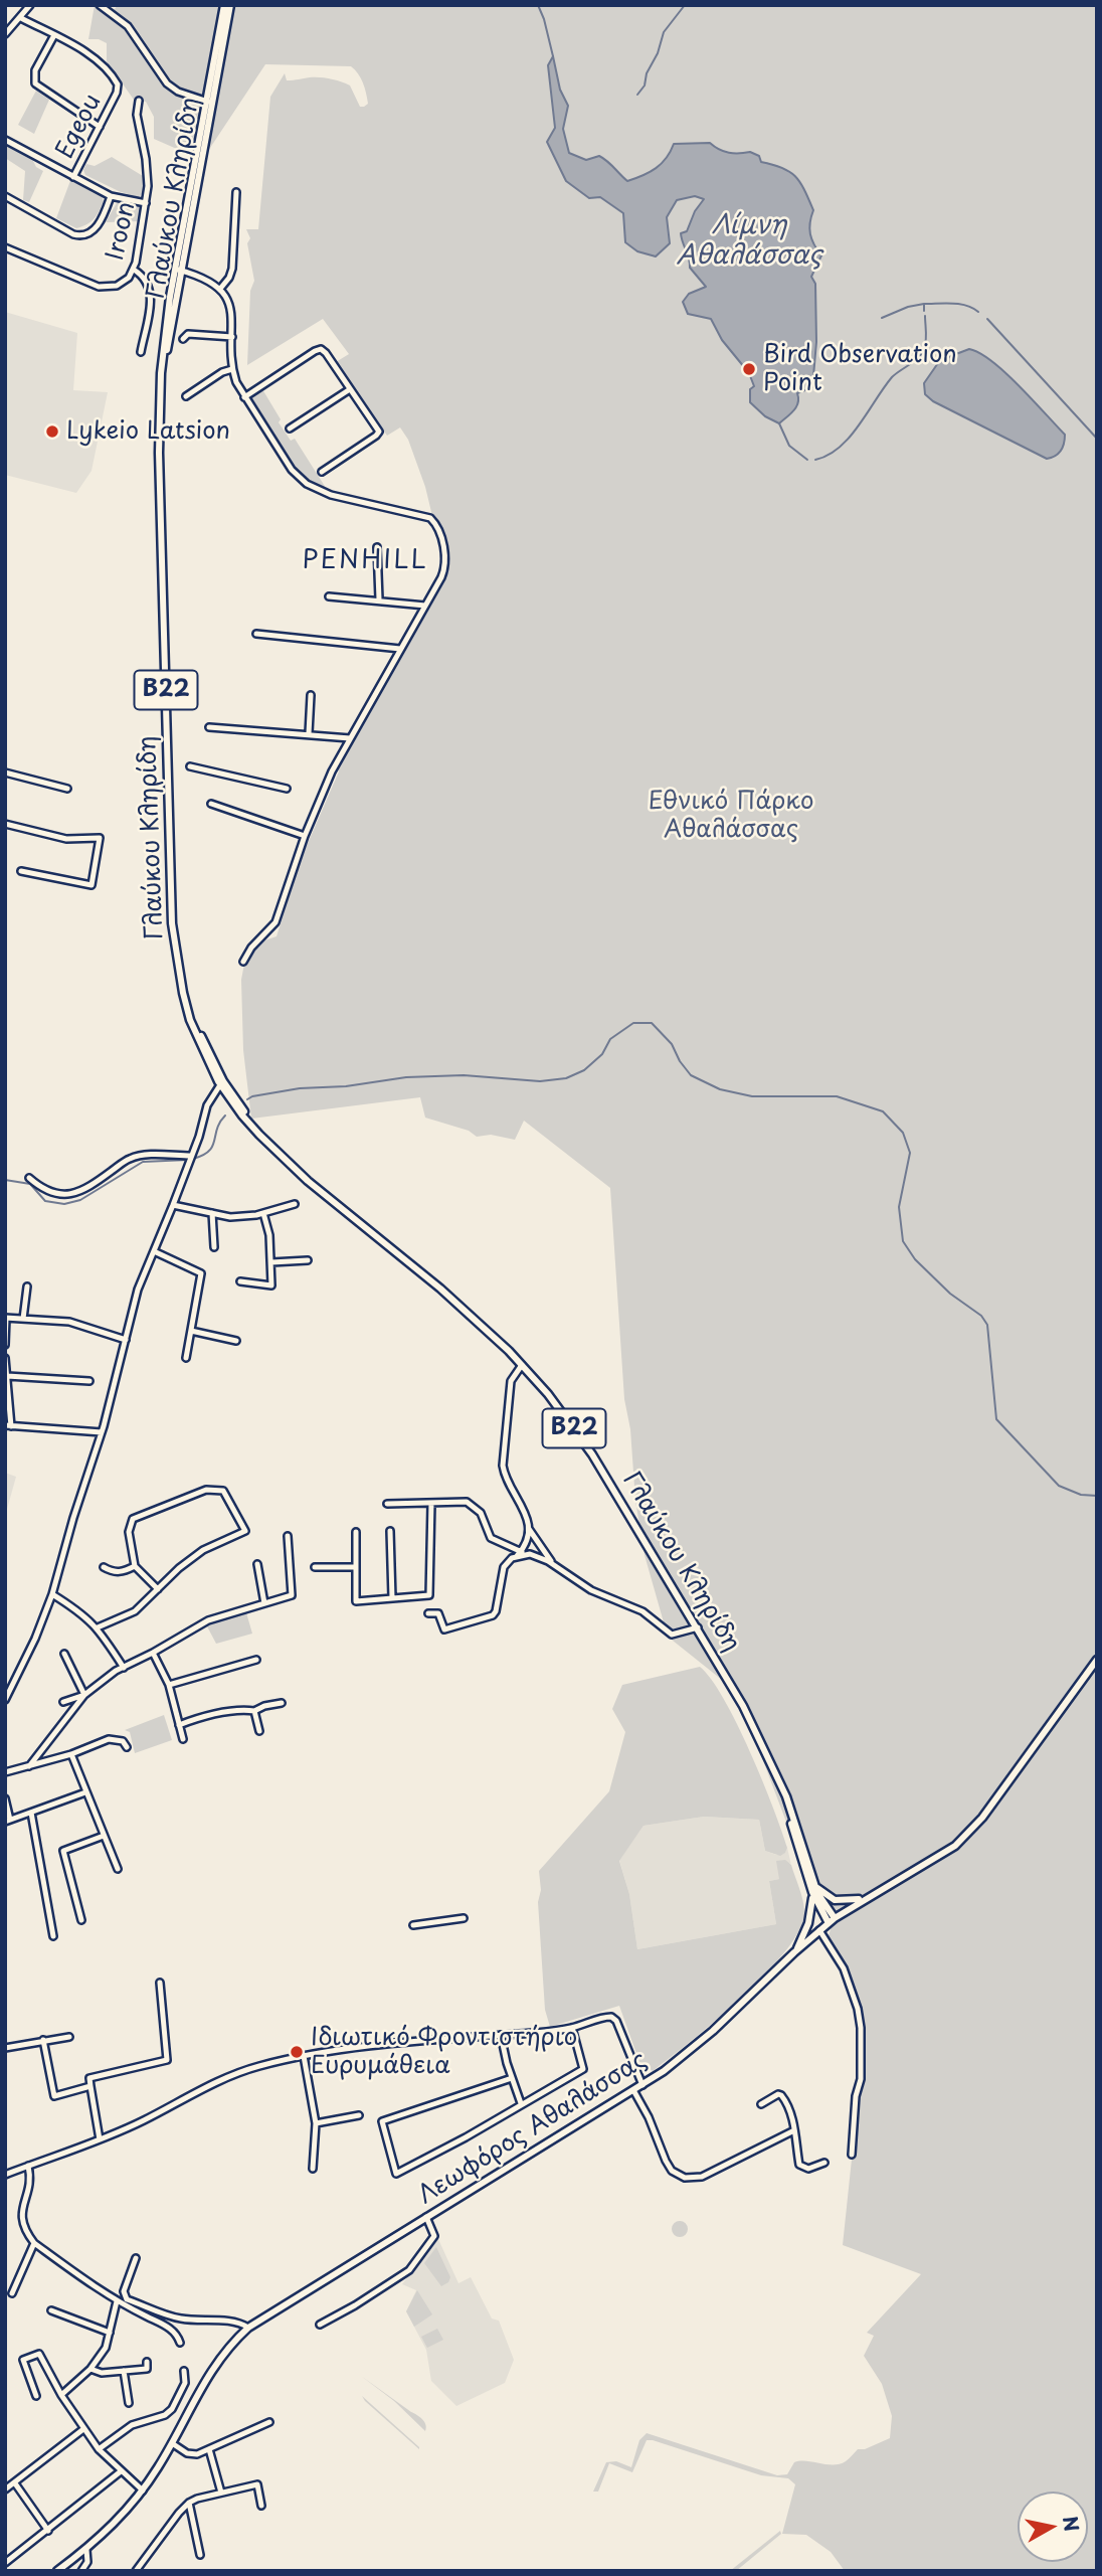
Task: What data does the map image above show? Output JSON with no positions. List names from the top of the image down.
{
  "streets": {
    "main road": ["Γλαύκου Κληρίδη", "B22", "Λεωφόρος Αθαλάσσας"],
    "street": ["Egeou", "Iroon"]
  },
  "crossings": [
    ["Γλαύκου Κληρίδη", "Λεωφόρος Αθαλάσσας"]
  ],
  "districts": ["PENHILL"],
  "water": ["Λίμνη Αθαλάσσας"],
  "parks": ["Εθνικό Πάρκο Αθαλάσσας"],
  "places": ["Bird Observation Point", "Lykeio Latsion", "Ιδιωτικό Φροντιστήριο Ευρυμάθεια"],
  "north": "right"
}
